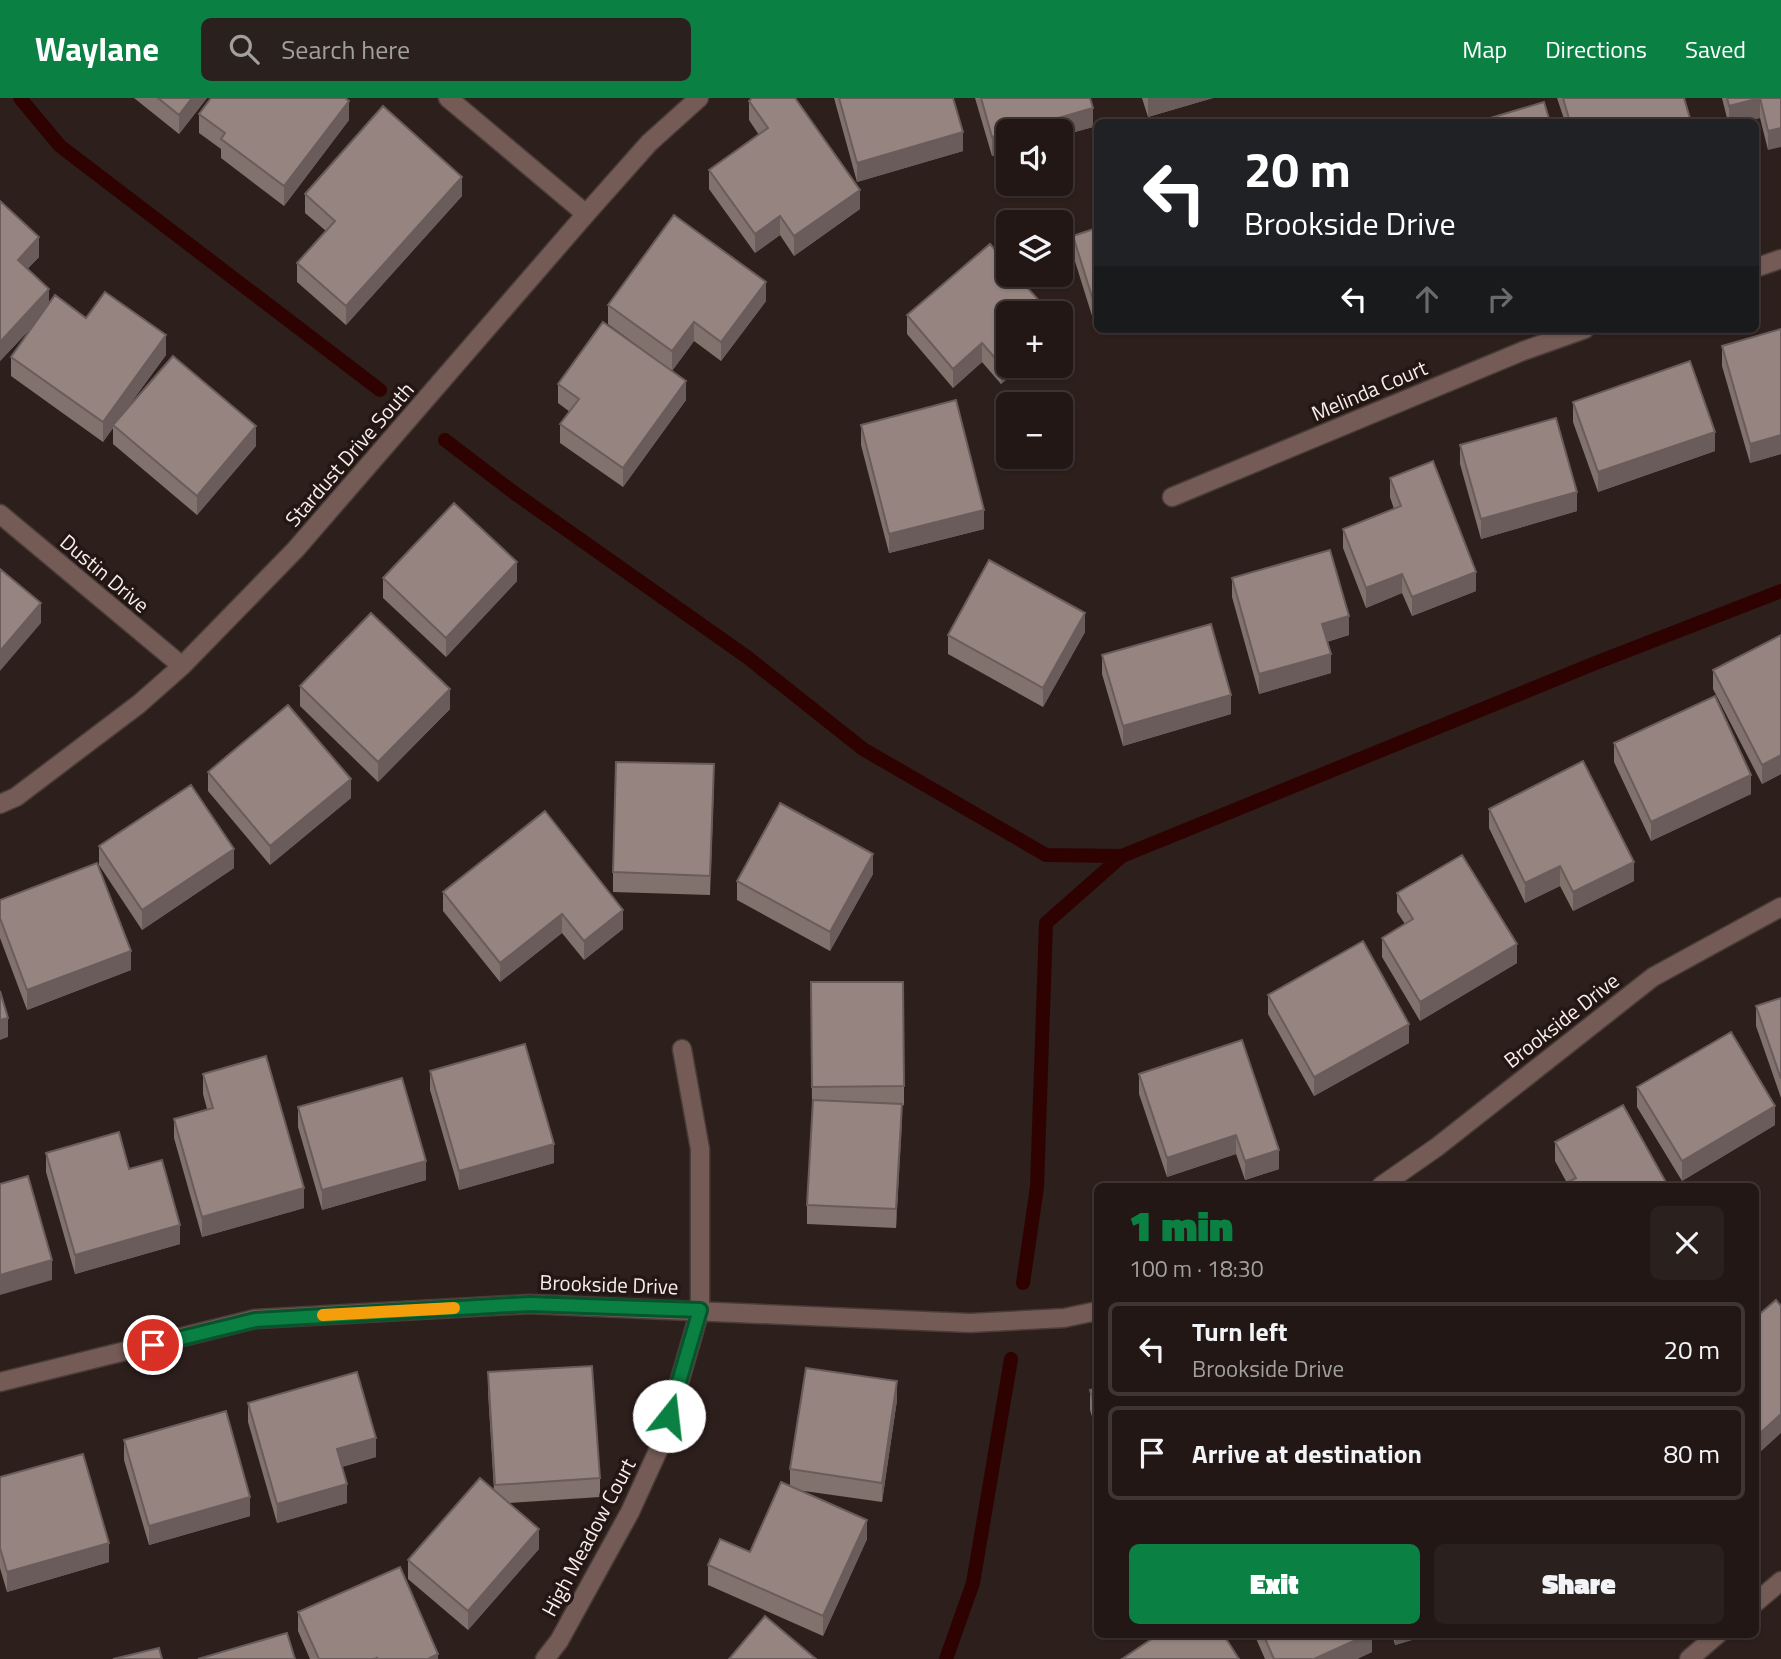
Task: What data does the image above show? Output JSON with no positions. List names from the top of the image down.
{
  "streets": {
    "street": [
      "Melinda Court",
      "Stardust Drive South",
      "Dustin Drive",
      "Brookside Drive",
      "High Meadow Court"
    ]
  },
  "crossings": [
    ["Stardust Drive South", "Dustin Drive"],
    ["Brookside Drive", "High Meadow Court"]
  ],
  "page": {
    "header": "Waylane",
    "search": "Search here",
    "nav": ["Map", "Directions", "Saved"],
    "map_buttons": ["+", "−"],
    "turn": ["20 m", "Brookside Drive"],
    "heading": ["1 min", "100 m · 18:30"],
    "list": [
      {
        "name": "Turn left",
        "note": "Brookside Drive",
        "value": "20 m"
      },
      {
        "name": "Arrive at destination",
        "value": "80 m"
      }
    ],
    "buttons": ["Exit", "Share"]
  }
}
